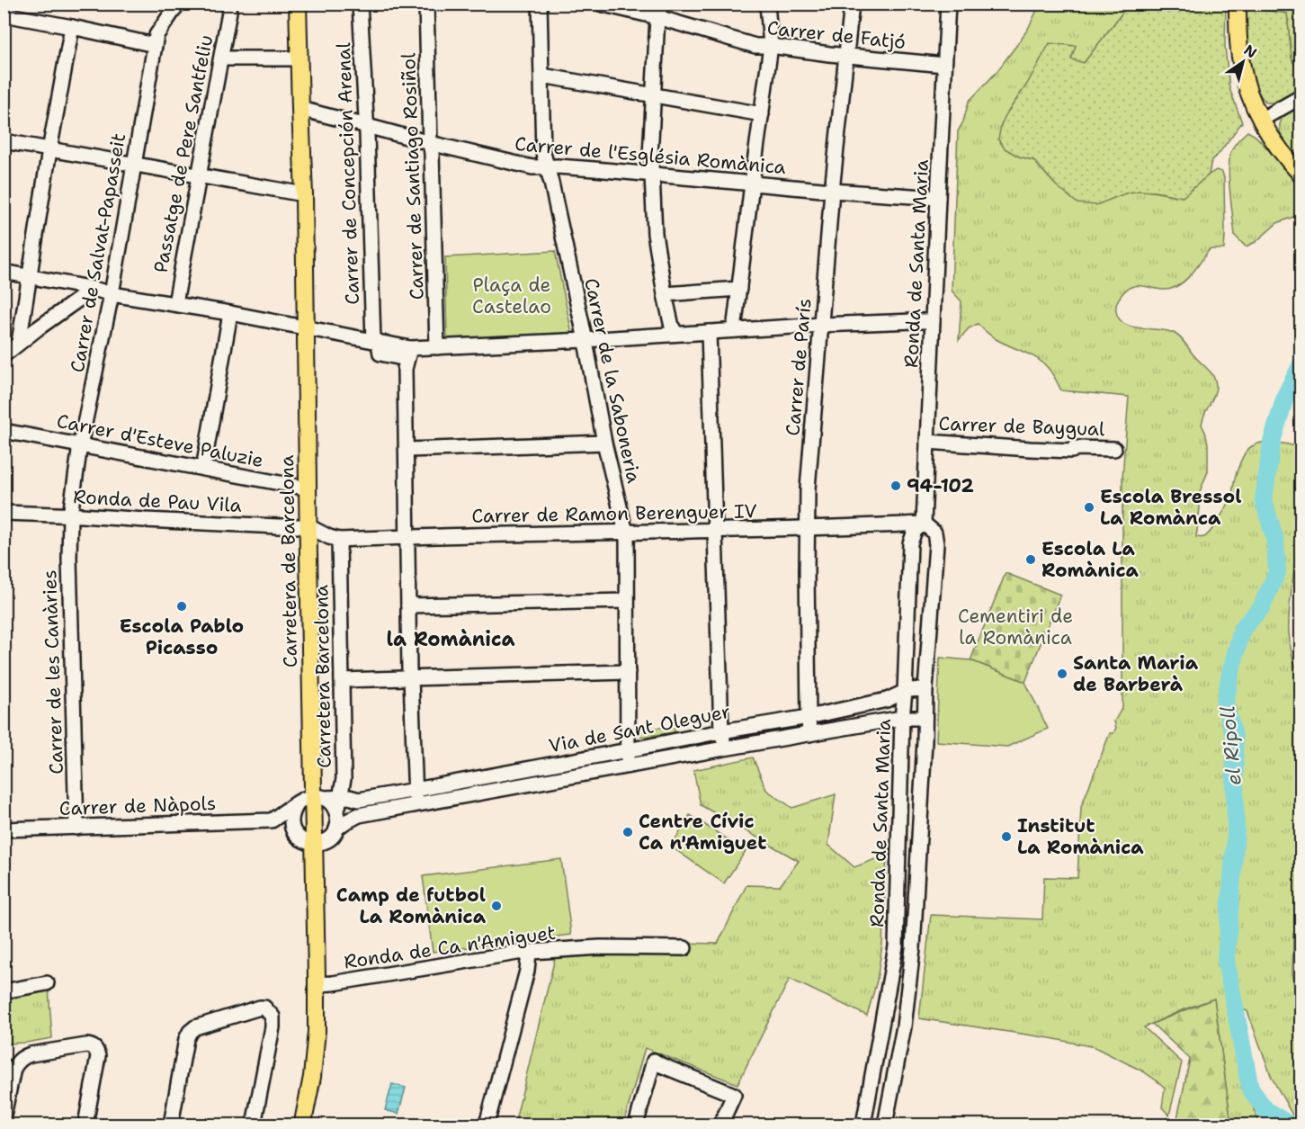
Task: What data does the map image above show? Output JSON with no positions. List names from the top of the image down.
{
  "streets": {
    "main road": ["Carretera de Barcelona"],
    "street": [
      "Carrer de Fatjó",
      "Passatge de Pere Santfeliu",
      "Carrer de l'Església Romànica",
      "Carrer de Concepción Arenal",
      "Carrer de Santiago Rosiñol",
      "Carrer de Salvat-Papasseit",
      "Ronda de Santa Maria",
      "Carrer de París",
      "Carrer de la Saboneria",
      "Carrer de Baygual",
      "Carrer d'Esteve Paluzie",
      "Ronda de Pau Vila",
      "Carrer de Ramon Berenguer IV",
      "Carrer de les Canàries",
      "Carretera Barcelona",
      "Via de Sant Oleguer",
      "Carrer de Nàpols",
      "Ronda de Ca n'Amiguet"
    ]
  },
  "crossings": [
    ["Carrer de Fatjó", "Ronda de Santa Maria"],
    ["Carrer de Fatjó", "Carrer de París"],
    ["Carrer de l'Església Romànica", "Carrer de Concepción Arenal"],
    ["Carrer de l'Església Romànica", "Carrer de Santiago Rosiñol"],
    ["Carrer de l'Església Romànica", "Ronda de Santa Maria"],
    ["Carrer de l'Església Romànica", "Carrer de París"],
    ["Carrer de l'Església Romànica", "Carrer de la Saboneria"],
    ["Carrer de l'Església Romànica", "Carretera de Barcelona"],
    ["Carrer de Salvat-Papasseit", "Carrer d'Esteve Paluzie"],
    ["Carrer de Salvat-Papasseit", "Ronda de Pau Vila"],
    ["Carrer de Salvat-Papasseit", "Carrer de les Canàries"],
    ["Ronda de Santa Maria", "Carrer de Baygual"],
    ["Ronda de Santa Maria", "Carrer de Ramon Berenguer IV"],
    ["Ronda de Santa Maria", "Via de Sant Oleguer"],
    ["Carrer de París", "Carrer de Ramon Berenguer IV"],
    ["Carrer de París", "Via de Sant Oleguer"],
    ["Carrer de la Saboneria", "Carrer de Ramon Berenguer IV"],
    ["Carrer de la Saboneria", "Via de Sant Oleguer"],
    ["Carrer d'Esteve Paluzie", "Carretera de Barcelona"],
    ["Ronda de Pau Vila", "Carrer de Ramon Berenguer IV"],
    ["Ronda de Pau Vila", "Carretera de Barcelona"],
    ["Ronda de Pau Vila", "Carrer de les Canàries"],
    ["Carrer de Ramon Berenguer IV", "Carretera de Barcelona"],
    ["Carrer de Ramon Berenguer IV", "Carretera Barcelona"],
    ["Carretera de Barcelona", "Via de Sant Oleguer"],
    ["Carretera de Barcelona", "Ronda de Ca n'Amiguet"],
    ["Carrer de les Canàries", "Carrer de Nàpols"],
    ["Carretera Barcelona", "Via de Sant Oleguer"]
  ],
  "districts": ["la Romànica"],
  "water": ["el Ripoll"],
  "parks": ["Plaça de Castelao", "Cementiri de la Romànica"],
  "places": [
    "94-102",
    "Escola Bressol La Romànca",
    "Escola La Romànica",
    "Escola Pablo Picasso",
    "Santa Maria de Barberà",
    "Centre Cívic Ca n'Amiguet",
    "Institut La Romànica",
    "Camp de futbol La Romànica"
  ],
  "north": "top right"
}
